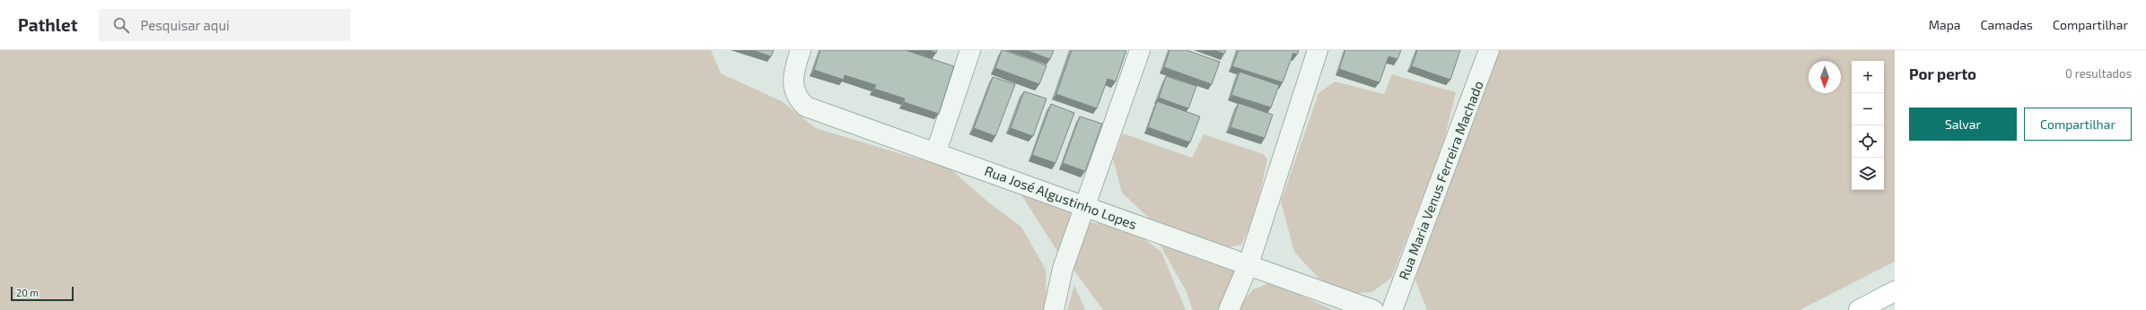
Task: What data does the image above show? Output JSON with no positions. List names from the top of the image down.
{
  "streets": {
    "street": ["Rua Maria Venus Ferreira Machado", "Rua José Algustinho Lopes"]
  },
  "scale_bar": "20 m",
  "north": "bottom",
  "page": {
    "header": "Pathlet",
    "search": "Pesquisar aqui",
    "nav": ["Mapa", "Camadas", "Compartilhar"],
    "heading": ["Por perto", "0 resultados"],
    "map_buttons": ["+", "−"],
    "buttons": ["Salvar", "Compartilhar"],
    "scale": "20 m"
  }
}
